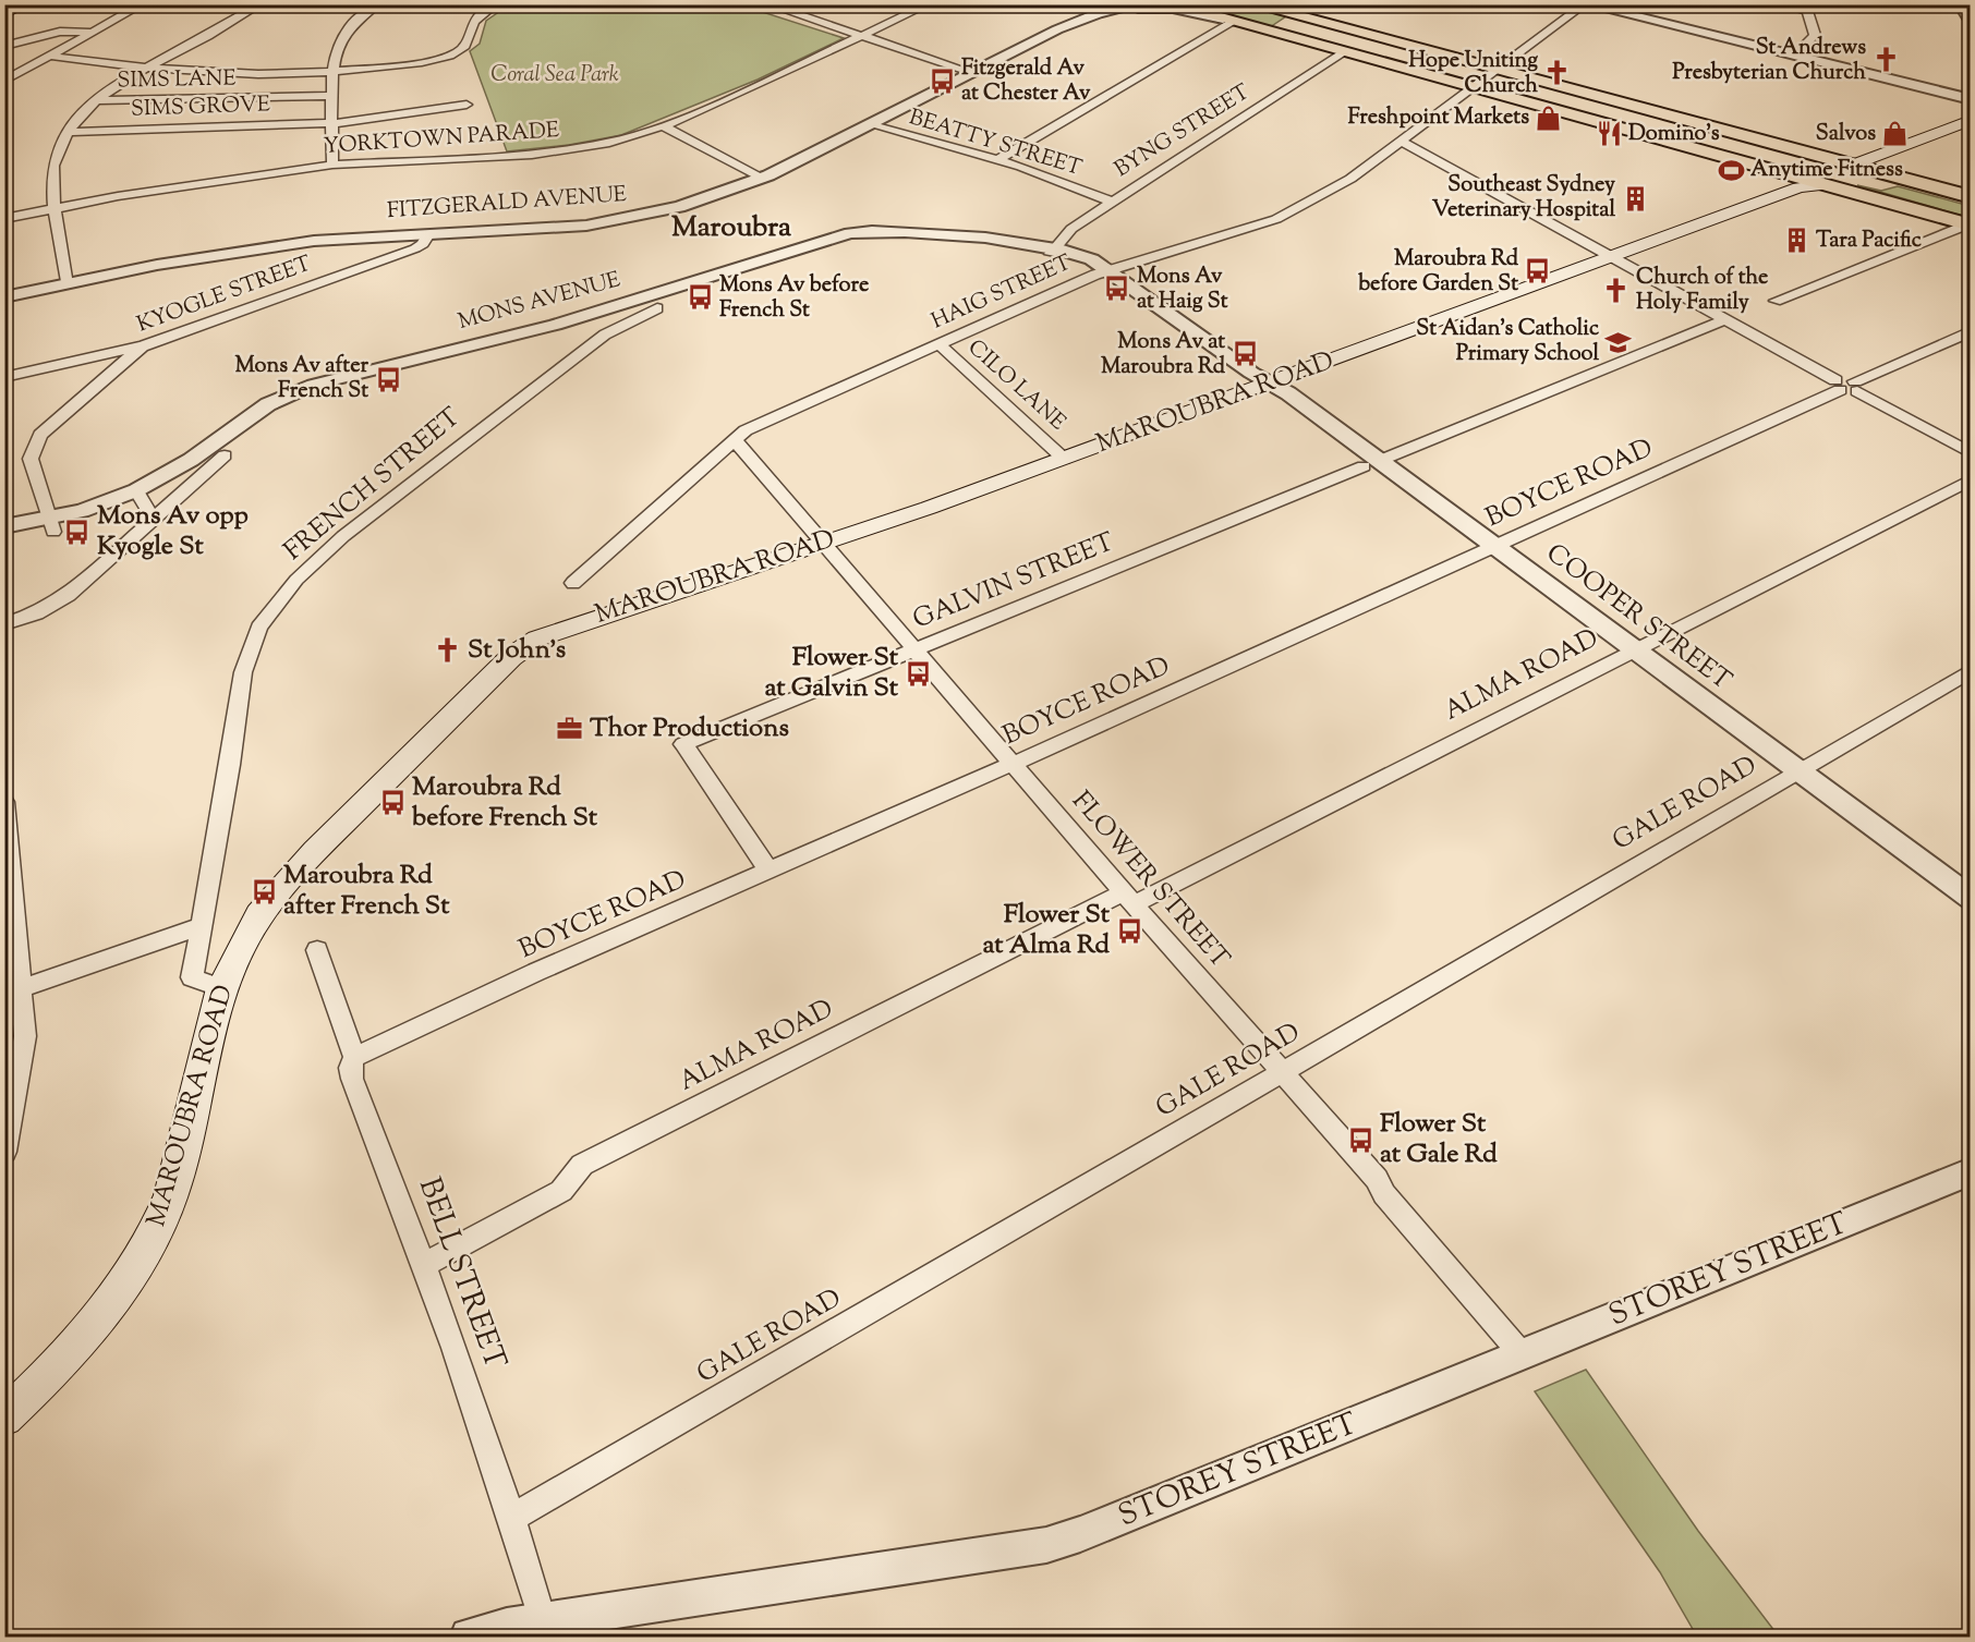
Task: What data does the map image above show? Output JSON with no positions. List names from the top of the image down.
{
  "streets": {
    "main road": ["MAROUBRA ROAD"],
    "street": [
      "SIMS LANE",
      "SIMS GROVE",
      "BYNG STREET",
      "YORKTOWN PARADE",
      "BEATTY STREET",
      "FITZGERALD AVENUE",
      "HAIG STREET",
      "KYOGLE STREET",
      "MONS AVENUE",
      "CILO LANE",
      "BOYCE ROAD",
      "FRENCH STREET",
      "GALVIN STREET",
      "COOPER STREET",
      "ALMA ROAD",
      "GALE ROAD",
      "FLOWER STREET",
      "STOREY STREET",
      "BELL STREET"
    ]
  },
  "crossings": [
    ["BYNG STREET", "BEATTY STREET"],
    ["BYNG STREET", "MONS AVENUE"],
    ["BEATTY STREET", "FITZGERALD AVENUE"],
    ["FITZGERALD AVENUE", "KYOGLE STREET"],
    ["HAIG STREET", "MONS AVENUE"],
    ["HAIG STREET", "CILO LANE"],
    ["HAIG STREET", "FLOWER STREET"],
    ["KYOGLE STREET", "MONS AVENUE"],
    ["MONS AVENUE", "MAROUBRA ROAD"],
    ["MONS AVENUE", "FRENCH STREET"],
    ["MONS AVENUE", "COOPER STREET"],
    ["CILO LANE", "MAROUBRA ROAD"],
    ["MAROUBRA ROAD", "FRENCH STREET"],
    ["MAROUBRA ROAD", "COOPER STREET"],
    ["MAROUBRA ROAD", "FLOWER STREET"],
    ["BOYCE ROAD", "GALVIN STREET"],
    ["BOYCE ROAD", "COOPER STREET"],
    ["BOYCE ROAD", "FLOWER STREET"],
    ["BOYCE ROAD", "BELL STREET"],
    ["GALVIN STREET", "COOPER STREET"],
    ["GALVIN STREET", "FLOWER STREET"],
    ["COOPER STREET", "ALMA ROAD"],
    ["COOPER STREET", "GALE ROAD"],
    ["ALMA ROAD", "FLOWER STREET"],
    ["ALMA ROAD", "BELL STREET"],
    ["GALE ROAD", "FLOWER STREET"],
    ["GALE ROAD", "BELL STREET"],
    ["FLOWER STREET", "STOREY STREET"],
    ["STOREY STREET", "BELL STREET"]
  ],
  "districts": ["Maroubra"],
  "parks": ["Coral Sea Park"],
  "places": {
    "church": [
      "St Andrews Presbyterian Church",
      "Hope Uniting Church",
      "Church of the Holy Family",
      "St John's"
    ],
    "bus stop": [
      "Fitzgerald Av at Chester Av",
      "Maroubra Rd before Garden St",
      "Mons Av at Haig St",
      "Mons Av before French St",
      "Mons Av at Maroubra Rd",
      "Mons Av after French St",
      "Mons Av opp Kyogle St",
      "Flower St at Galvin St",
      "Maroubra Rd before French St",
      "Maroubra Rd after French St",
      "Flower St at Alma Rd",
      "Flower St at Gale Rd"
    ],
    "shop": ["Freshpoint Markets", "Salvos"],
    "restaurant": ["Domino's"],
    "sports": ["Anytime Fitness"],
    "building": ["Southeast Sydney Veterinary Hospital", "Tara Pacific"],
    "school or university": ["St Aidan's Catholic Primary School"],
    "office": ["Thor Productions"]
  }
}
